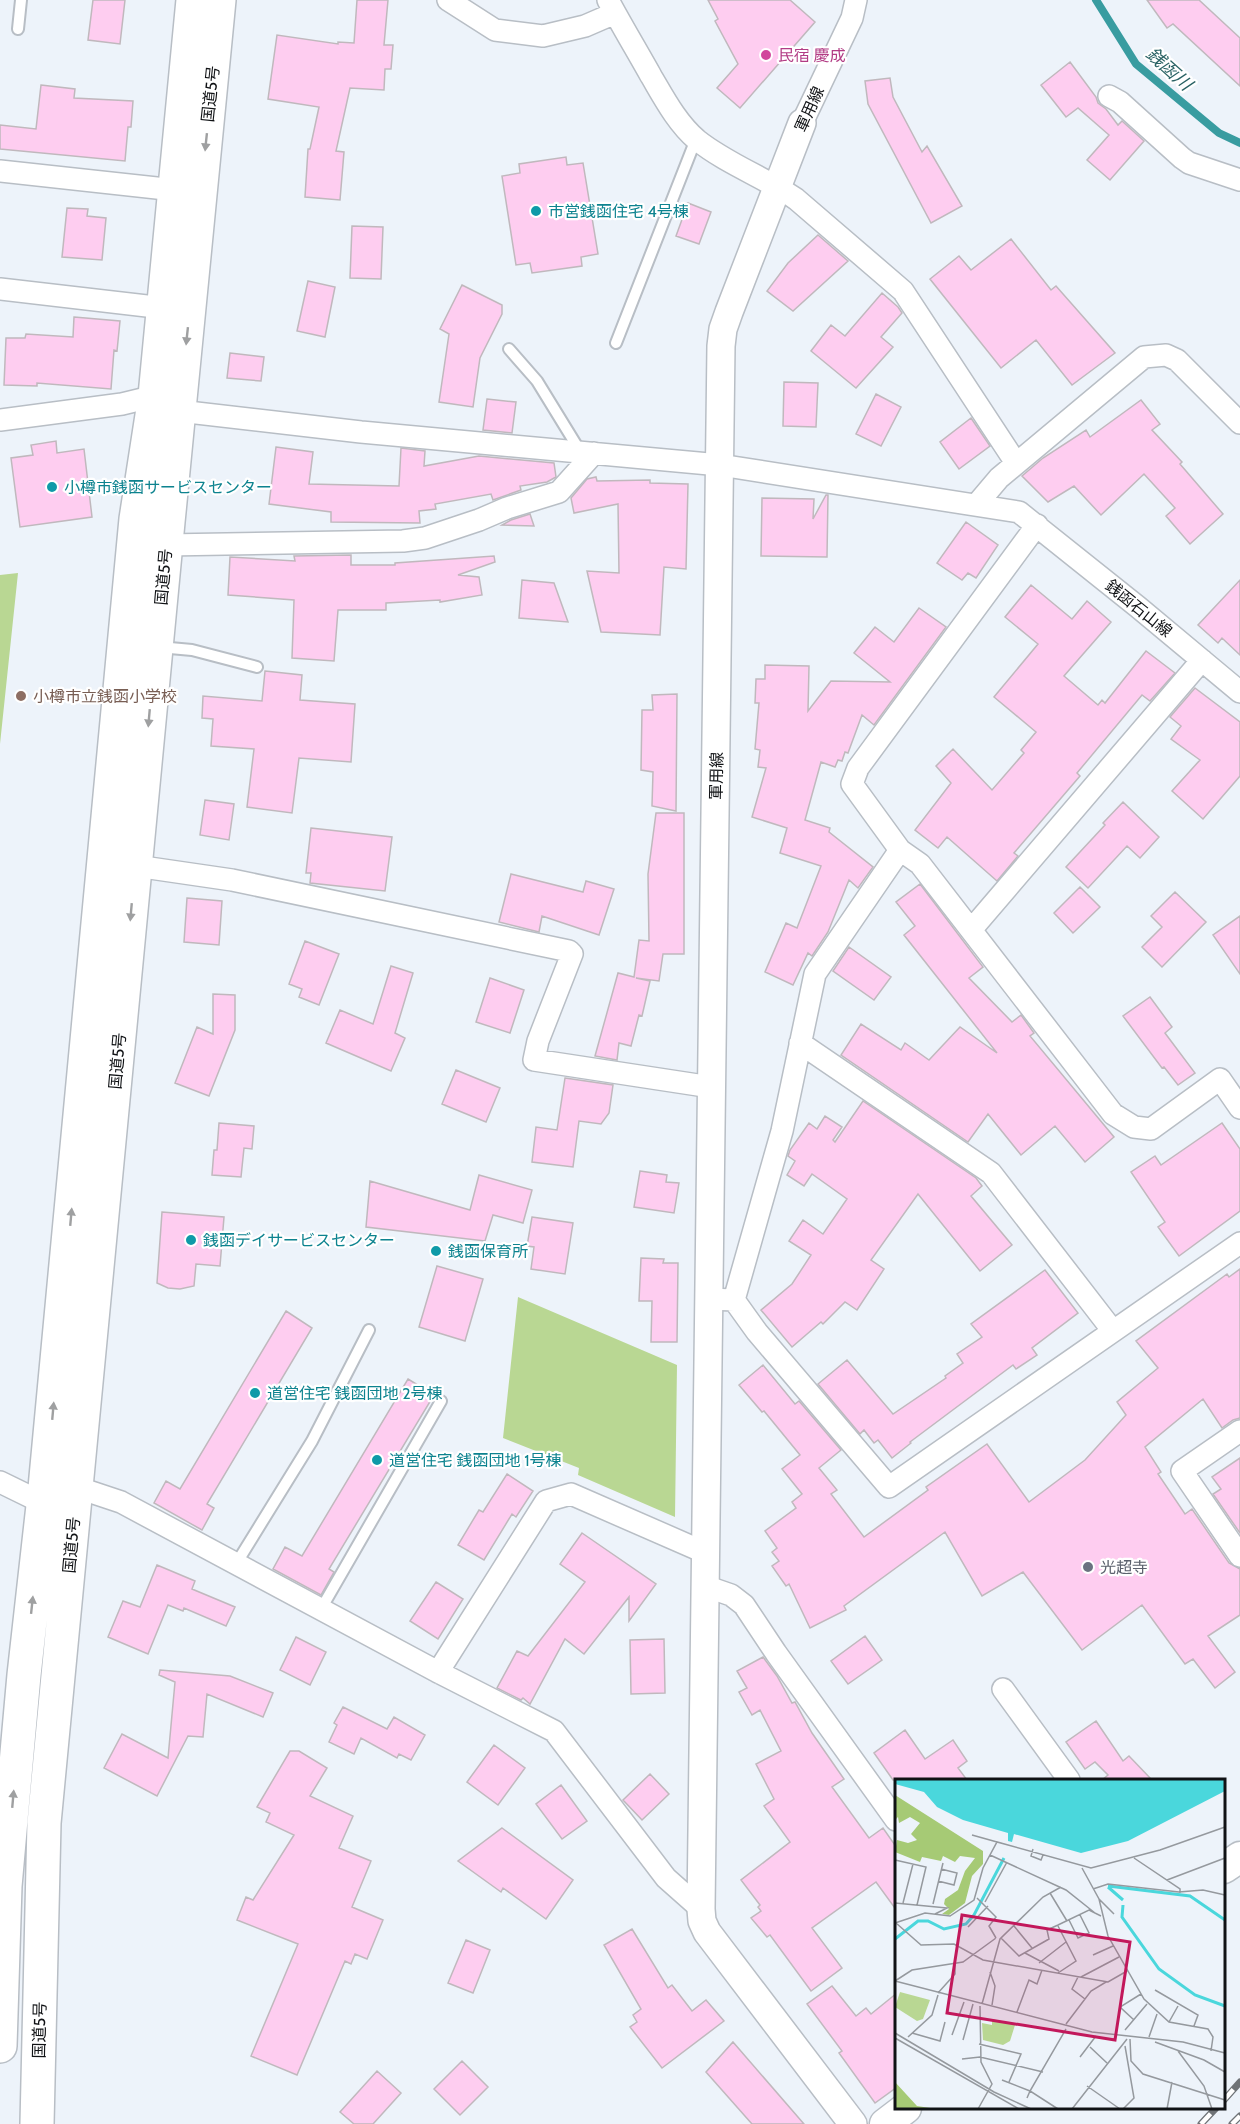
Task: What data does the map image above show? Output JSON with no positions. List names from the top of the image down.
{
  "streets": {
    "highway": ["国道5号"],
    "street": ["軍用線", "銭函石山線"]
  },
  "crossings": [
    ["国道5号", "銭函石山線"],
    ["軍用線", "銭函石山線"]
  ],
  "water": ["銭函川"],
  "places": [
    "民宿 慶成",
    "市営銭函住宅 4号棟",
    "小樽市銭函サービスセンター",
    "小樽市立銭函小学校",
    "銭函デイサービスセンター",
    "銭函保育所",
    "道営住宅 銭函団地 2号棟",
    "道営住宅 銭函団地 1号棟",
    "光超寺"
  ]
}
